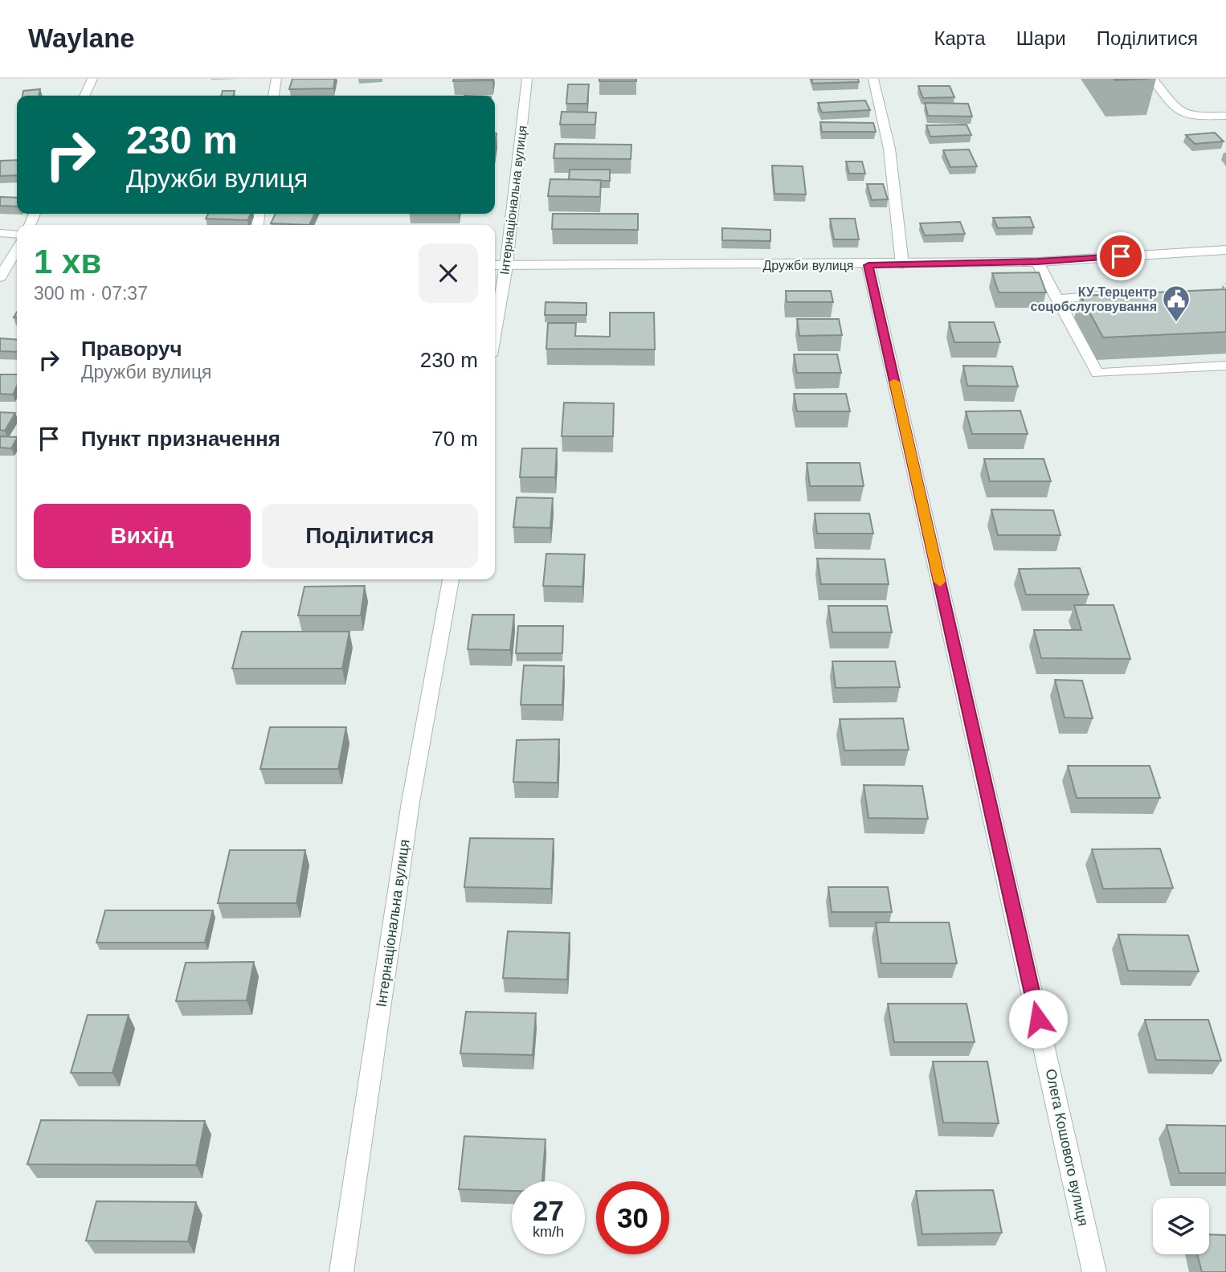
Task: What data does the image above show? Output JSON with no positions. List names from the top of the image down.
{
  "streets": {
    "street": ["Інтернаціональна вулиця", "Дружби вулиця", "Олега Кошового вулиця"]
  },
  "crossings": [
    ["Інтернаціональна вулиця", "Дружби вулиця"],
    ["Дружби вулиця", "Олега Кошового вулиця"]
  ],
  "places": {
    "public building": ["КУ Терцентр соцобслуговування"]
  },
  "page": {
    "header": "Waylane",
    "nav": ["Карта", "Шари", "Поділитися"],
    "turn": ["230 m", "Дружби вулиця"],
    "heading": ["1 хв", "300 m · 07:37"],
    "list": [
      {
        "name": "Праворуч",
        "note": "Дружби вулиця",
        "value": "230 m"
      },
      {
        "name": "Пункт призначення",
        "value": "70 m"
      }
    ],
    "buttons": ["Вихід", "Поділитися"],
    "speed": "27 km/h",
    "limit": "30"
  }
}
